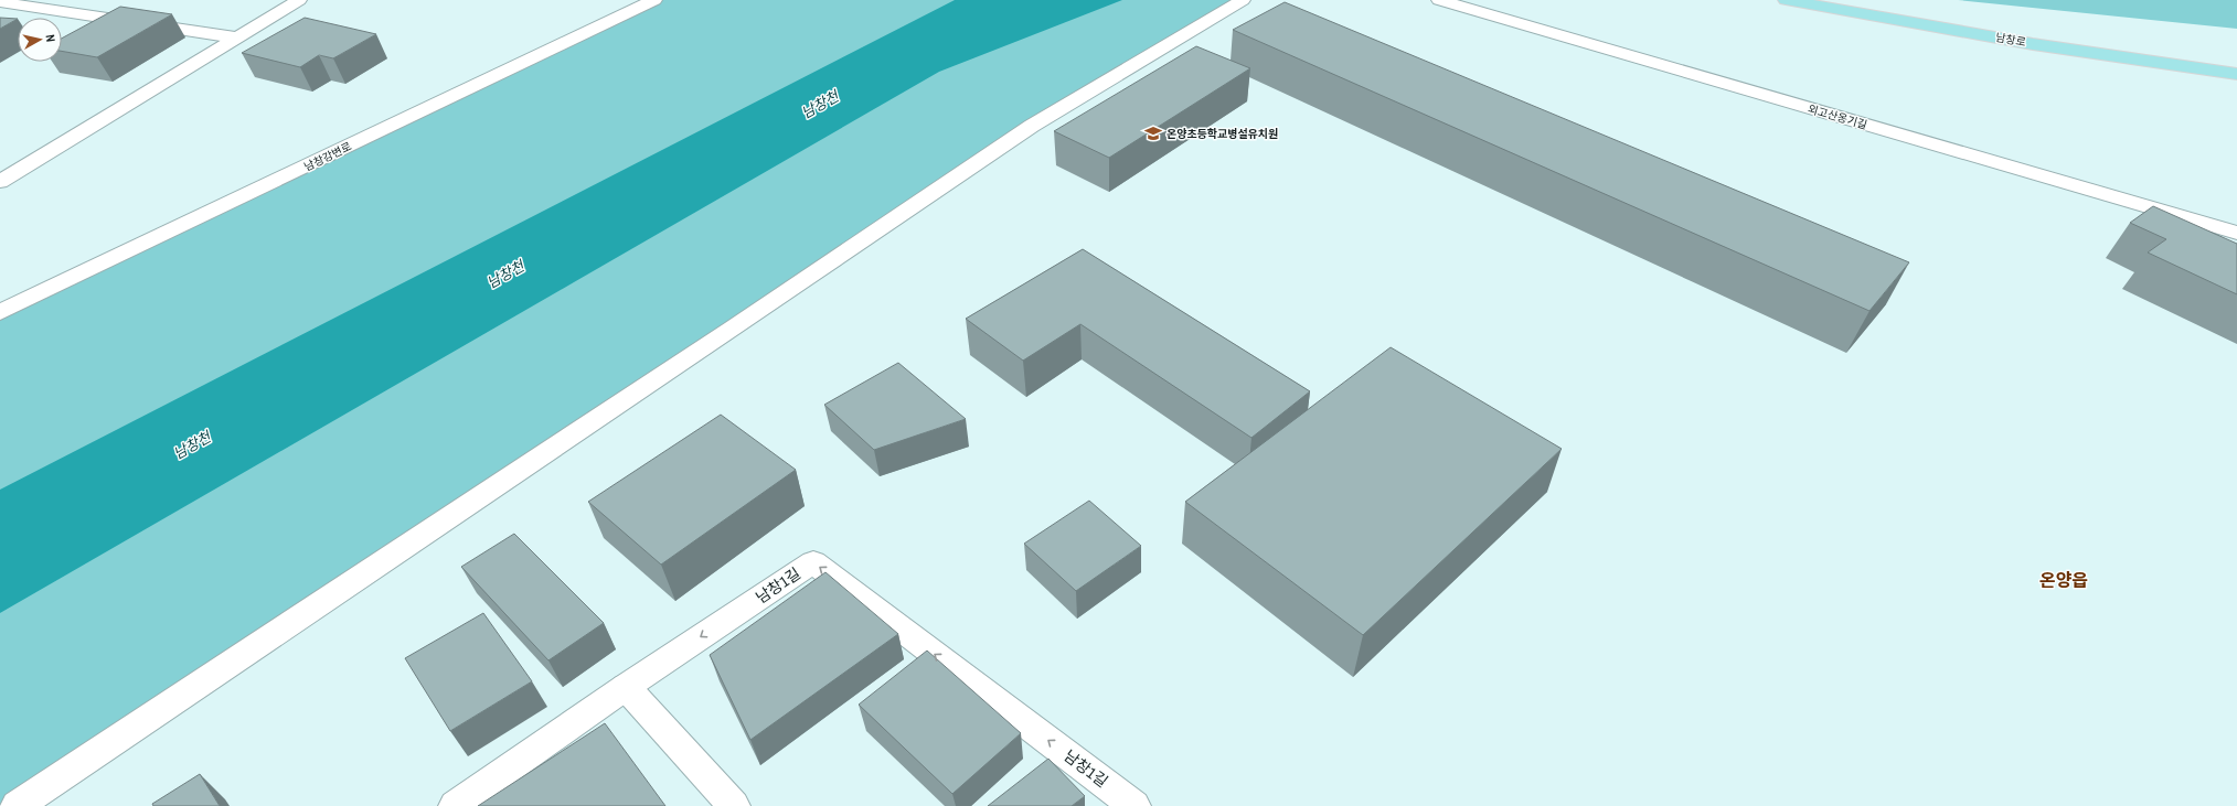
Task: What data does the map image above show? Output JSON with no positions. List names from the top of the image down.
{
  "streets": {
    "main road": ["남창로"],
    "street": ["외고산옹기길", "남창강변로", "남창1길"]
  },
  "one_way": ["남창1길"],
  "districts": ["온양읍"],
  "water": ["남창천"],
  "places": {
    "school or university": ["온양초등학교병설유치원"]
  },
  "north": "right"
}
